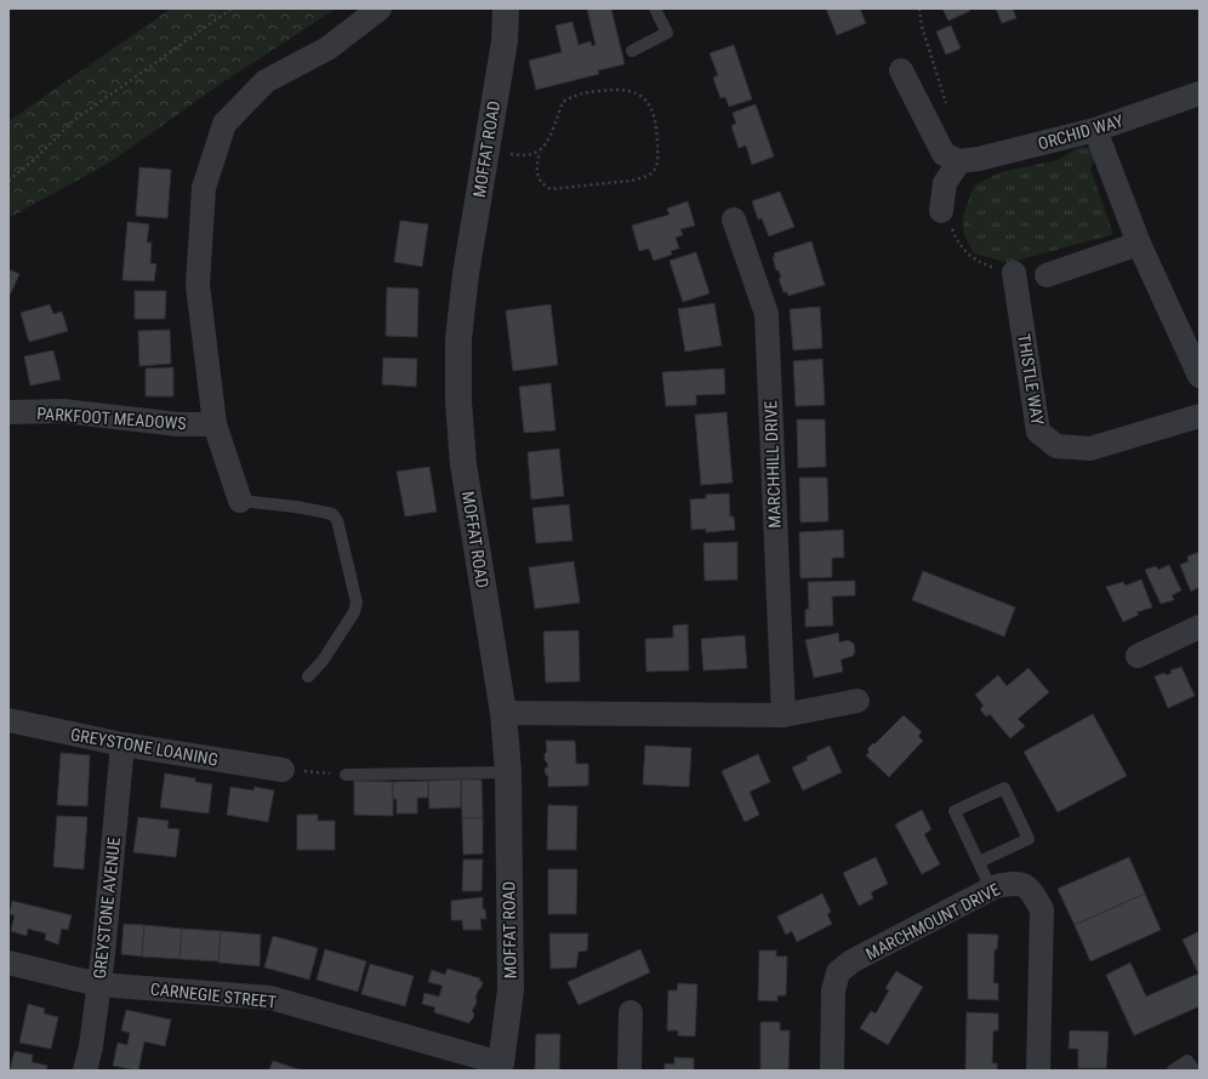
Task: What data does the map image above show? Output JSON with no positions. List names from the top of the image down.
{
  "streets": {
    "street": [
      "ORCHID WAY",
      "MOFFAT ROAD",
      "THISTLE WAY",
      "PARKFOOT MEADOWS",
      "MARCHHILL DRIVE",
      "GREYSTONE LOANING",
      "GREYSTONE AVENUE",
      "MARCHMOUNT DRIVE",
      "CARNEGIE STREET"
    ]
  },
  "crossings": [
    ["MOFFAT ROAD", "CARNEGIE STREET"],
    ["GREYSTONE LOANING", "GREYSTONE AVENUE"],
    ["GREYSTONE AVENUE", "CARNEGIE STREET"]
  ]
}
